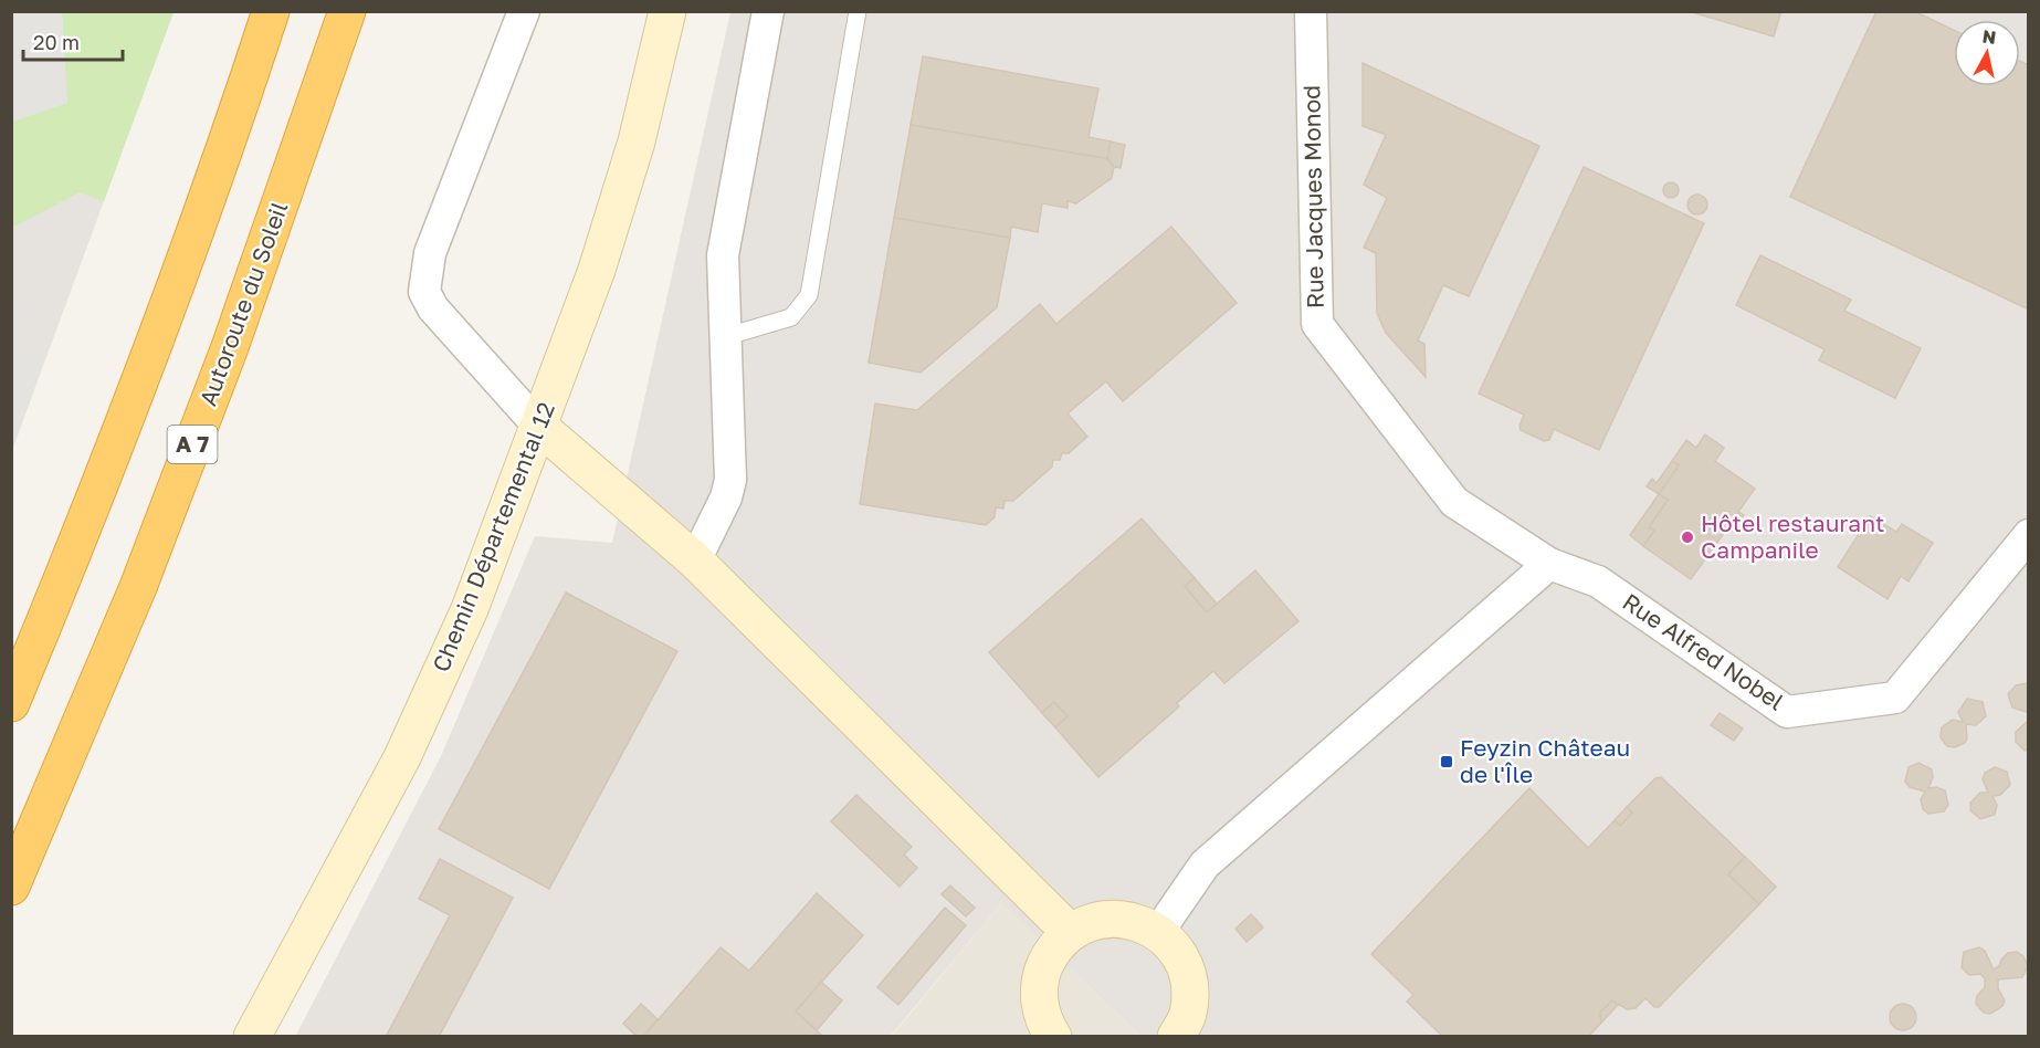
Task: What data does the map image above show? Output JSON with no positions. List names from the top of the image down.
{
  "streets": {
    "highway": ["Autoroute du Soleil", "A 7"],
    "main road": ["Chemin Départemental 12"],
    "street": ["Rue Jacques Monod", "Rue Alfred Nobel"]
  },
  "crossings": [
    ["Rue Jacques Monod", "Rue Alfred Nobel"]
  ],
  "places": {
    "other": ["Hôtel restaurant Campanile"],
    "transit": ["Feyzin Château de l'Île"]
  },
  "scale_bar": "20 m",
  "north": "top"
}
